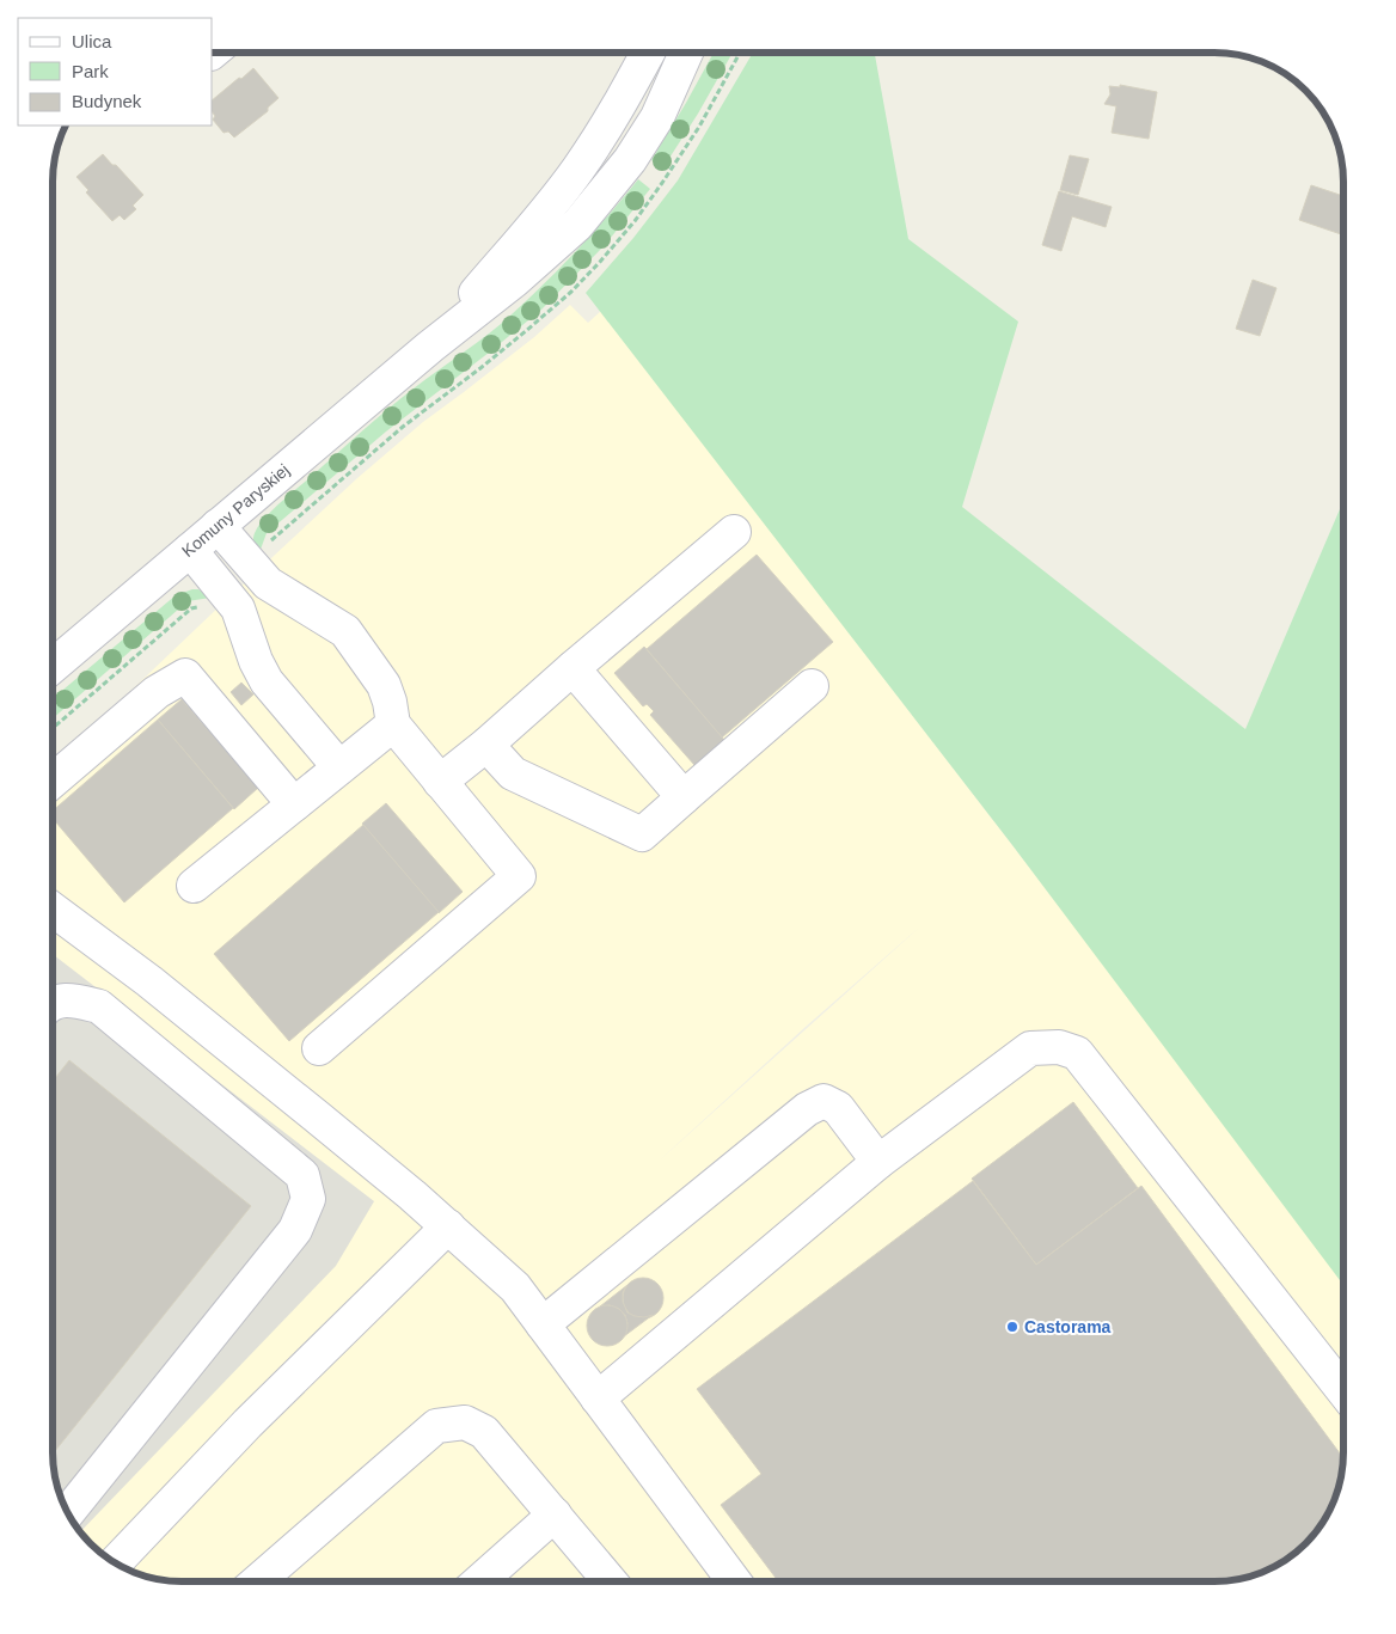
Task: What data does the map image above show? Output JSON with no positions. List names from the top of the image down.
{
  "streets": {
    "street": ["Komuny Paryskiej"]
  },
  "places": ["Castorama"],
  "legend": ["Ulica", "Park", "Budynek"]
}
